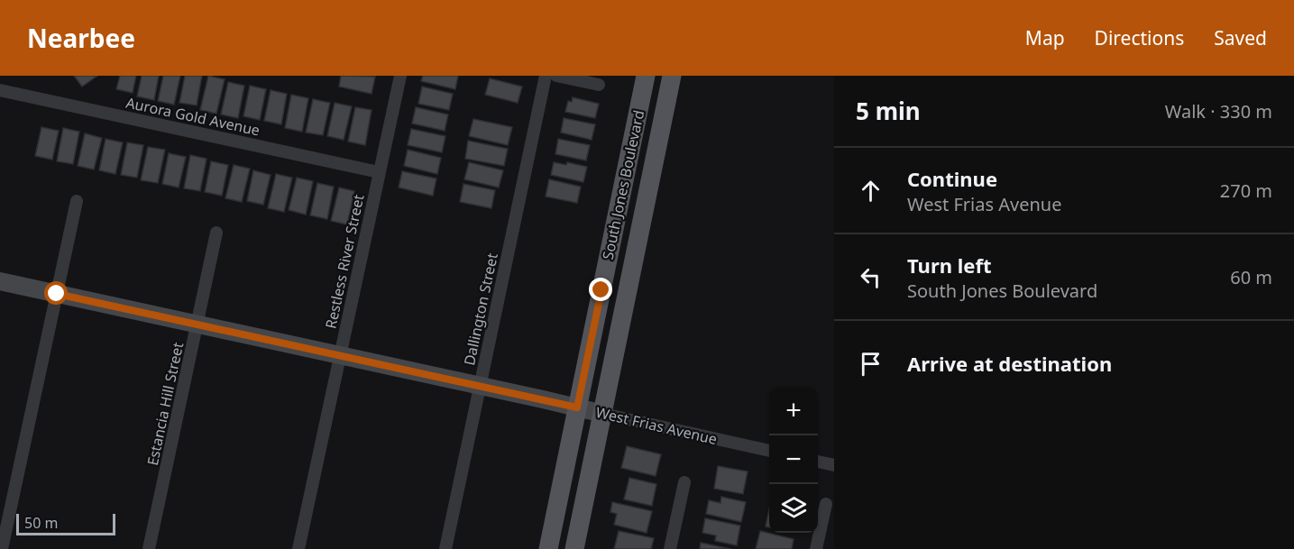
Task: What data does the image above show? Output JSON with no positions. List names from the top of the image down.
{
  "streets": {
    "main road": ["South Jones Boulevard"],
    "street": [
      "Aurora Gold Avenue",
      "Restless River Street",
      "Dallington Street",
      "Estancia Hill Street",
      "West Frias Avenue"
    ]
  },
  "crossings": [
    ["Aurora Gold Avenue", "Restless River Street"],
    ["South Jones Boulevard", "West Frias Avenue"],
    ["Restless River Street", "West Frias Avenue"],
    ["Dallington Street", "West Frias Avenue"],
    ["Estancia Hill Street", "West Frias Avenue"]
  ],
  "scale_bar": "50 m",
  "page": {
    "header": "Nearbee",
    "nav": ["Map", "Directions", "Saved"],
    "heading": ["5 min", "Walk · 330 m"],
    "list": [
      ["Continue", "West Frias Avenue", "270 m"],
      ["Turn left", "South Jones Boulevard", "60 m"],
      "Arrive at destination"
    ],
    "map_buttons": ["+", "−"],
    "scale": "50 m"
  }
}
